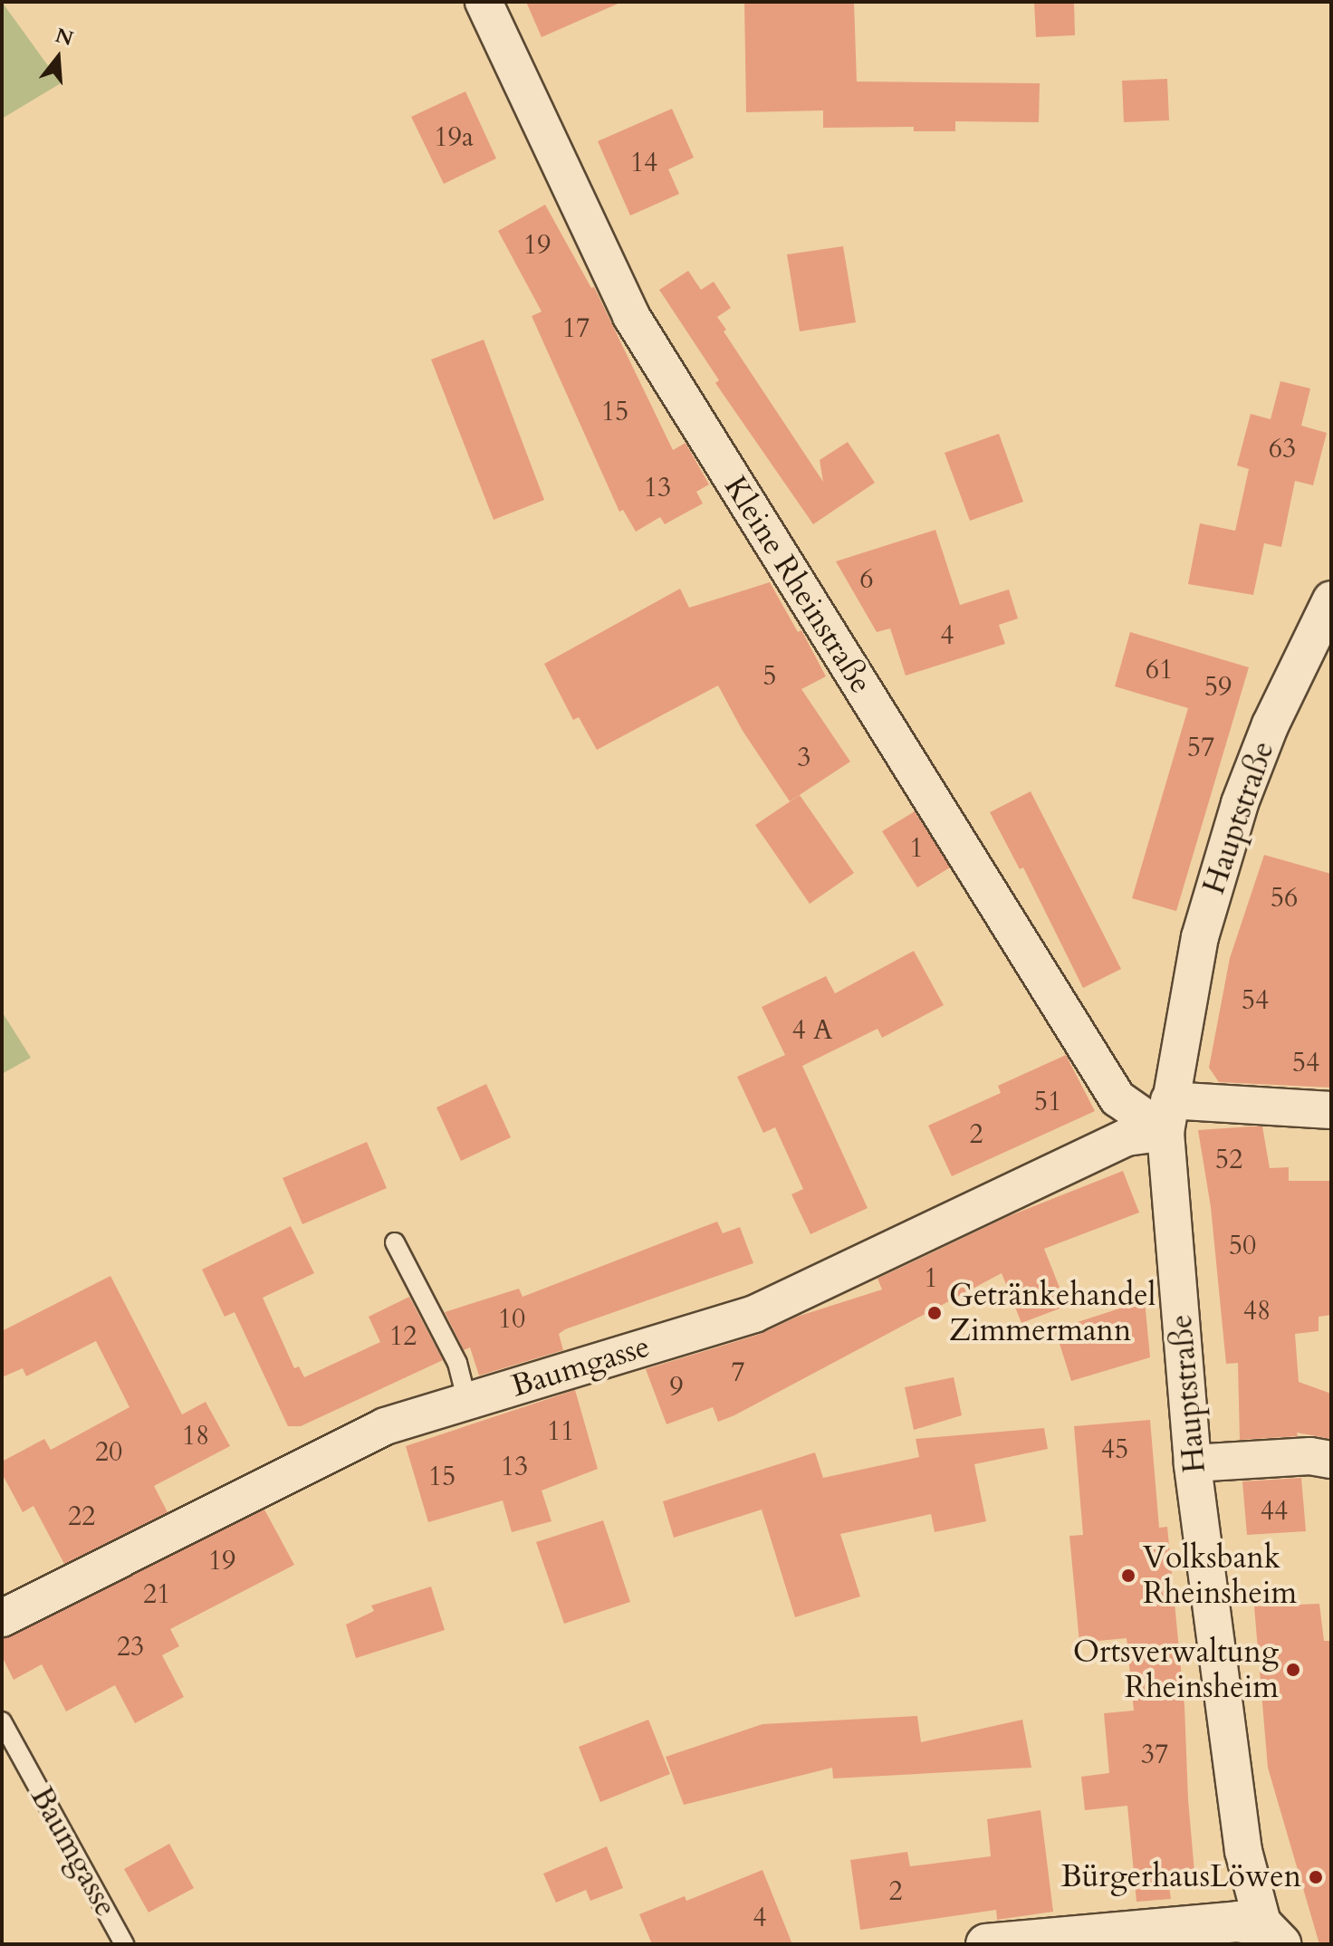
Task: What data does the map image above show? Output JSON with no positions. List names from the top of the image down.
{
  "streets": {
    "street": ["Kleine Rheinstraße", "Hauptstraße", "Baumgasse"]
  },
  "crossings": [
    ["Kleine Rheinstraße", "Hauptstraße"],
    ["Kleine Rheinstraße", "Baumgasse"],
    ["Hauptstraße", "Baumgasse"]
  ],
  "places": [
    "Getränkehandel Zimmermann",
    "Volksbank Rheinsheim",
    "Ortsverwaltung Rheinsheim",
    "BürgerhausLöwen"
  ],
  "house_numbers": [
    "19a",
    "14",
    "19",
    "17",
    "15",
    "63",
    "13",
    "6",
    "4",
    "61",
    "5",
    "59",
    "57",
    "3",
    "1",
    "56",
    "54",
    "4 A",
    "54",
    "51",
    "2",
    "52",
    "50",
    "1",
    "48",
    "10",
    "12",
    "7",
    "9",
    "11",
    "18",
    "45",
    "20",
    "13",
    "15",
    "44",
    "22",
    "19",
    "21",
    "23",
    "37",
    "2",
    "4"
  ],
  "north": "top"
}
